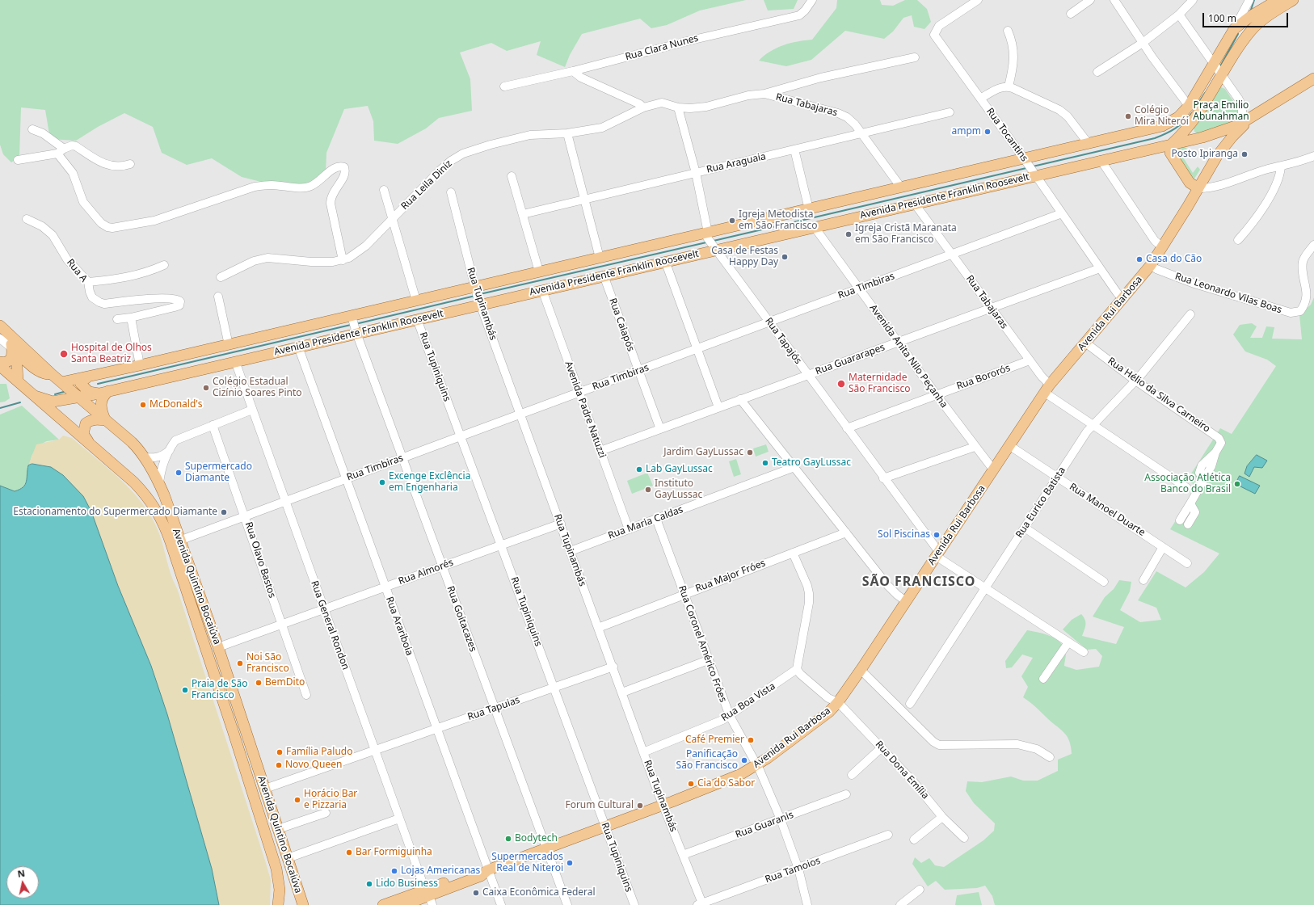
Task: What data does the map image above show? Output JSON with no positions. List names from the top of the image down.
{
  "streets": {
    "main road": ["Avenida Presidente Franklin Roosevelt", "Avenida Rui Barbosa", "Avenida Quintino Bocaiúva"],
    "street": [
      "Rua Clara Nunes",
      "Rua Tabajaras",
      "Rua Tocantins",
      "Rua Araguaia",
      "Rua Leila Diniz",
      "Rua A",
      "Rua Timbiras",
      "Rua Leonardo Vilas Boas",
      "Rua Tupinambás",
      "Rua Caiapós",
      "Rua Tapajós",
      "Avenida Anita Nilo Peçanha",
      "Rua Guararapes",
      "Rua Tupiniquins",
      "Rua Bororós",
      "Rua Hélio da Silva Carneiro",
      "Avenida Padre Natuzzi",
      "Rua Eurico Batista",
      "Rua Manoel Duarte",
      "Rua Maria Caldas",
      "Rua Olavo Bastos",
      "Rua Aimorés",
      "Rua Major Fróes",
      "Rua Goitacazes",
      "Rua General Rondon",
      "Rua Arariboia",
      "Rua Coronel Américo Fróes",
      "Rua Boa Vista",
      "Rua Tapuias",
      "Rua Dona Emília",
      "Rua Guaranis",
      "Rua Tamoios"
    ]
  },
  "crossings": [
    ["Rua Tabajaras", "Rua Araguaia"],
    ["Rua Tabajaras", "Rua Leila Diniz"],
    ["Rua Tabajaras", "Avenida Presidente Franklin Roosevelt"],
    ["Rua Tabajaras", "Rua Timbiras"],
    ["Rua Tabajaras", "Avenida Rui Barbosa"],
    ["Rua Tabajaras", "Rua Tapajós"],
    ["Rua Tabajaras", "Rua Guararapes"],
    ["Rua Tabajaras", "Rua Bororós"],
    ["Rua Tabajaras", "Rua Eurico Batista"],
    ["Rua Tocantins", "Avenida Presidente Franklin Roosevelt"],
    ["Rua Tocantins", "Rua Timbiras"],
    ["Rua Tocantins", "Avenida Rui Barbosa"],
    ["Rua Tocantins", "Rua Guararapes"],
    ["Rua Araguaia", "Rua Tapajós"],
    ["Rua Leila Diniz", "Rua Tapajós"],
    ["Avenida Presidente Franklin Roosevelt", "Rua Tupinambás"],
    ["Avenida Presidente Franklin Roosevelt", "Avenida Rui Barbosa"],
    ["Avenida Presidente Franklin Roosevelt", "Rua Caiapós"],
    ["Avenida Presidente Franklin Roosevelt", "Rua Tapajós"],
    ["Avenida Presidente Franklin Roosevelt", "Avenida Anita Nilo Peçanha"],
    ["Avenida Presidente Franklin Roosevelt", "Rua Tupiniquins"],
    ["Avenida Presidente Franklin Roosevelt", "Avenida Padre Natuzzi"],
    ["Avenida Presidente Franklin Roosevelt", "Avenida Quintino Bocaiúva"],
    ["Avenida Presidente Franklin Roosevelt", "Rua Goitacazes"],
    ["Avenida Presidente Franklin Roosevelt", "Rua General Rondon"],
    ["Avenida Presidente Franklin Roosevelt", "Rua Arariboia"],
    ["Rua Timbiras", "Rua Tupinambás"],
    ["Rua Timbiras", "Rua Caiapós"],
    ["Rua Timbiras", "Rua Tapajós"],
    ["Rua Timbiras", "Avenida Anita Nilo Peçanha"],
    ["Rua Timbiras", "Rua Tupiniquins"],
    ["Rua Timbiras", "Avenida Padre Natuzzi"],
    ["Rua Timbiras", "Rua Olavo Bastos"],
    ["Rua Timbiras", "Avenida Quintino Bocaiúva"],
    ["Rua Timbiras", "Rua Goitacazes"],
    ["Rua Timbiras", "Rua General Rondon"],
    ["Rua Timbiras", "Rua Arariboia"],
    ["Rua Leonardo Vilas Boas", "Avenida Rui Barbosa"],
    ["Rua Tupinambás", "Avenida Rui Barbosa"],
    ["Rua Tupinambás", "Rua Maria Caldas"],
    ["Rua Tupinambás", "Rua Aimorés"],
    ["Rua Tupinambás", "Rua Major Fróes"],
    ["Rua Tupinambás", "Rua Boa Vista"],
    ["Rua Tupinambás", "Rua Tapuias"],
    ["Rua Tupinambás", "Rua Guaranis"],
    ["Rua Tupinambás", "Rua Tamoios"],
    ["Avenida Rui Barbosa", "Rua Tapajós"],
    ["Avenida Rui Barbosa", "Avenida Anita Nilo Peçanha"],
    ["Avenida Rui Barbosa", "Rua Tupiniquins"],
    ["Avenida Rui Barbosa", "Rua Hélio da Silva Carneiro"],
    ["Avenida Rui Barbosa", "Rua Manoel Duarte"],
    ["Avenida Rui Barbosa", "Rua Goitacazes"],
    ["Avenida Rui Barbosa", "Rua General Rondon"],
    ["Avenida Rui Barbosa", "Rua Arariboia"],
    ["Avenida Rui Barbosa", "Rua Coronel Américo Fróes"],
    ["Avenida Rui Barbosa", "Rua Dona Emília"],
    ["Rua Caiapós", "Rua Guararapes"],
    ["Rua Tapajós", "Rua Guararapes"],
    ["Rua Tapajós", "Rua Bororós"],
    ["Rua Tapajós", "Rua Eurico Batista"],
    ["Avenida Anita Nilo Peçanha", "Rua Guararapes"],
    ["Avenida Anita Nilo Peçanha", "Rua Bororós"],
    ["Rua Guararapes", "Avenida Padre Natuzzi"],
    ["Rua Tupiniquins", "Rua Aimorés"],
    ["Rua Tupiniquins", "Rua Tapuias"],
    ["Rua Hélio da Silva Carneiro", "Rua Eurico Batista"],
    ["Avenida Padre Natuzzi", "Rua Maria Caldas"],
    ["Rua Eurico Batista", "Rua Manoel Duarte"],
    ["Rua Maria Caldas", "Rua Coronel Américo Fróes"],
    ["Rua Olavo Bastos", "Rua Aimorés"],
    ["Rua Aimorés", "Avenida Quintino Bocaiúva"],
    ["Rua Aimorés", "Rua Goitacazes"],
    ["Rua Aimorés", "Rua General Rondon"],
    ["Rua Aimorés", "Rua Arariboia"],
    ["Rua Major Fróes", "Rua Coronel Américo Fróes"],
    ["Avenida Quintino Bocaiúva", "Rua Tapuias"],
    ["Rua Goitacazes", "Rua Tapuias"],
    ["Rua General Rondon", "Rua Tapuias"],
    ["Rua Arariboia", "Rua Tapuias"],
    ["Rua Coronel Américo Fróes", "Rua Boa Vista"],
    ["Rua Coronel Américo Fróes", "Rua Guaranis"],
    ["Rua Coronel Américo Fróes", "Rua Tamoios"]
  ],
  "districts": ["SÃO FRANCISCO"],
  "parks": ["Praça Emilio Abunahman"],
  "places": [
    "Colégio Mira Niterói",
    "ampm",
    "Posto Ipiranga",
    "Igreja Metodista em São Francisco",
    "Igreja Cristã Maranata em São Francisco",
    "Casa de Festas Happy Day",
    "Casa do Cão",
    "Hospital de Olhos Santa Beatriz",
    "Maternidade São Francisco",
    "Colégio Estadual Cizínio Soares Pinto",
    "McDonald's",
    "Jardim GayLussac",
    "Teatro GayLussac",
    "Lab GayLussac",
    "Supermercado Diamante",
    "Excenge Exclência em Engenharia",
    "Associação Atlética Banco do Brasil",
    "Instituto GayLussac",
    "Estacionamento do Supermercado Diamante",
    "Sol Piscinas",
    "Noi São Francisco",
    "BemDito",
    "Praia de São Francisco",
    "Café Premier",
    "Família Paludo",
    "Panificação São Francisco",
    "Novo Queen",
    "Cia do Sabor",
    "Horácio Bar e Pizzaria",
    "Forum Cultural",
    "Bodytech",
    "Bar Formiguinha",
    "Supermercados Real de Niteroi",
    "Lojas Americanas",
    "Lido Business",
    "Caixa Econômica Federal"
  ],
  "scale_bar": "100 m",
  "north": "top"
}
